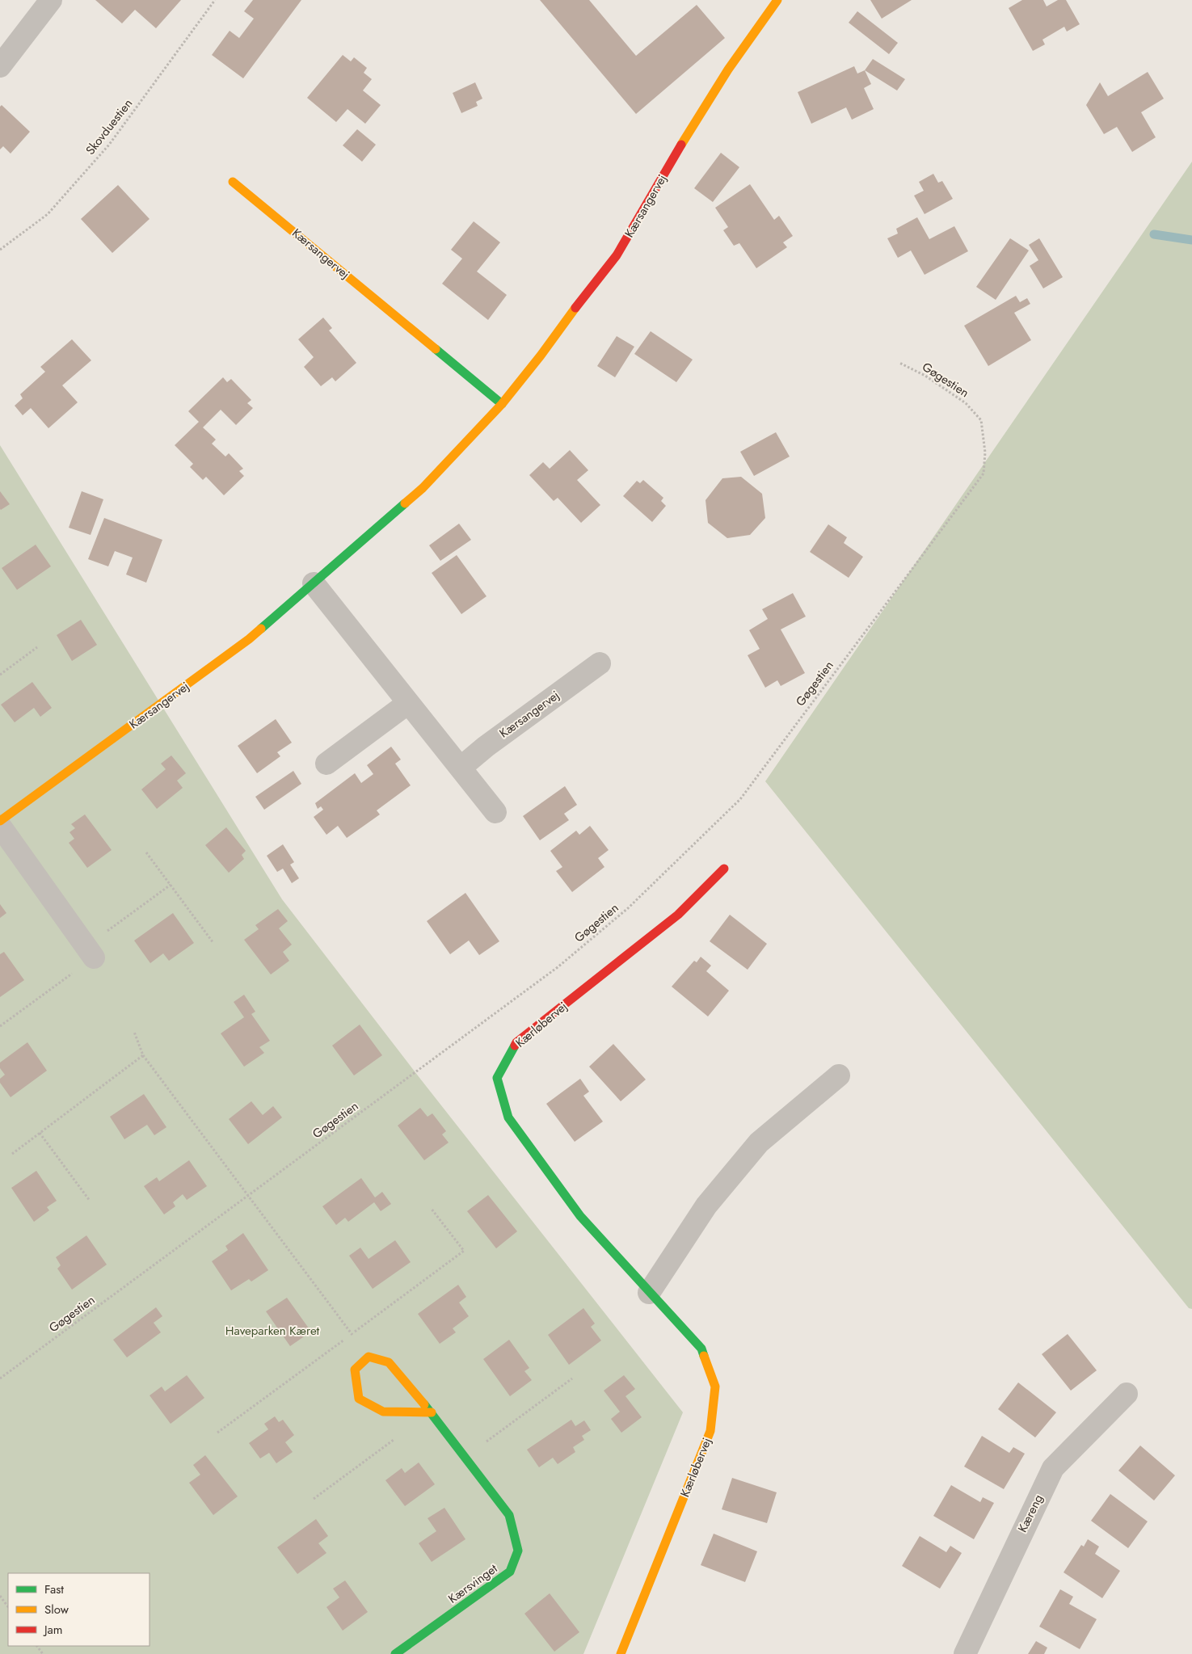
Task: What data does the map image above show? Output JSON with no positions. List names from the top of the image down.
{
  "streets": {
    "street": [
      "Kærsangervej",
      "Kærløbervej",
      "Kæreng",
      "Kærsvinget"
    ],
    "path": ["Skovduestien", "Gøgestien"]
  },
  "parks": ["Haveparken Kæret"],
  "legend": ["Fast", "Slow", "Jam"]
}
